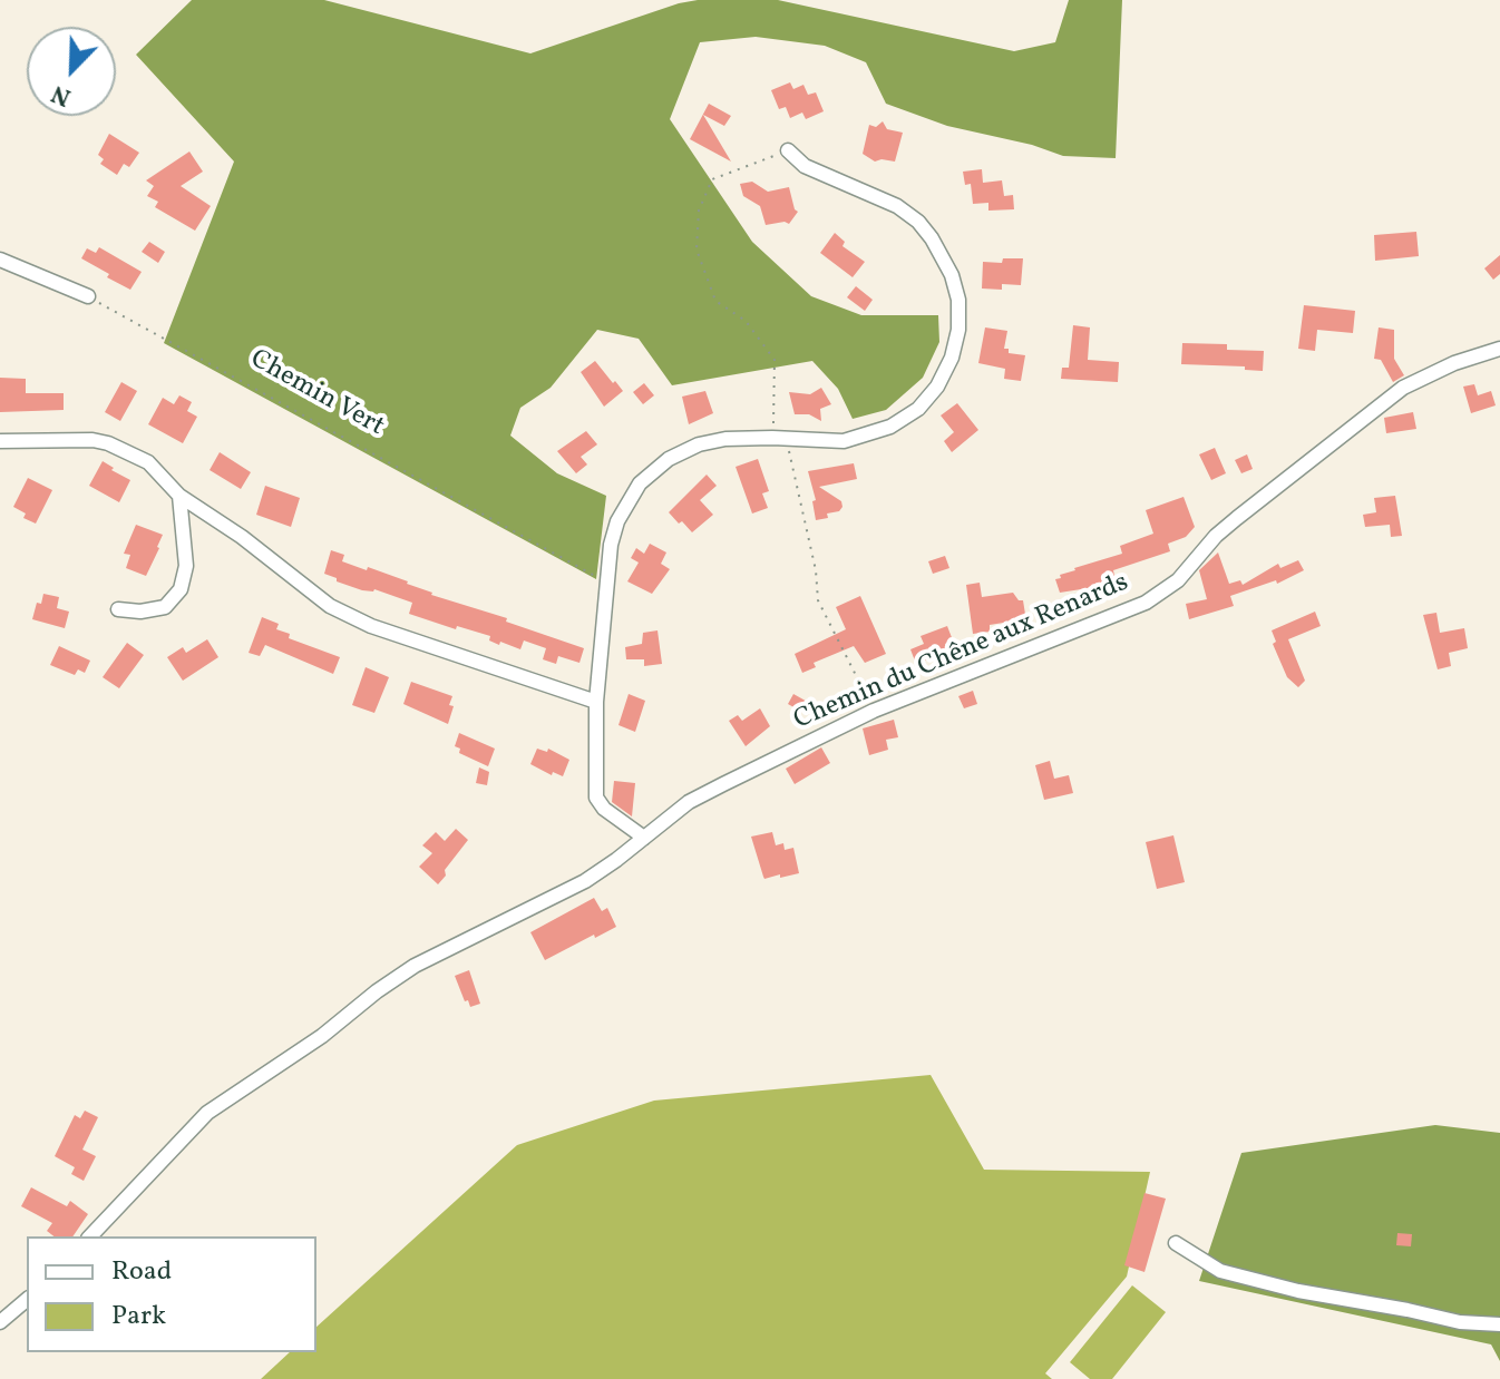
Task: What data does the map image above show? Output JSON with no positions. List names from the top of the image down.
{
  "streets": {
    "street": ["Chemin du Chêne aux Renards"],
    "path": ["Chemin Vert"]
  },
  "legend": ["Road", "Park"],
  "north": "bottom left"
}
